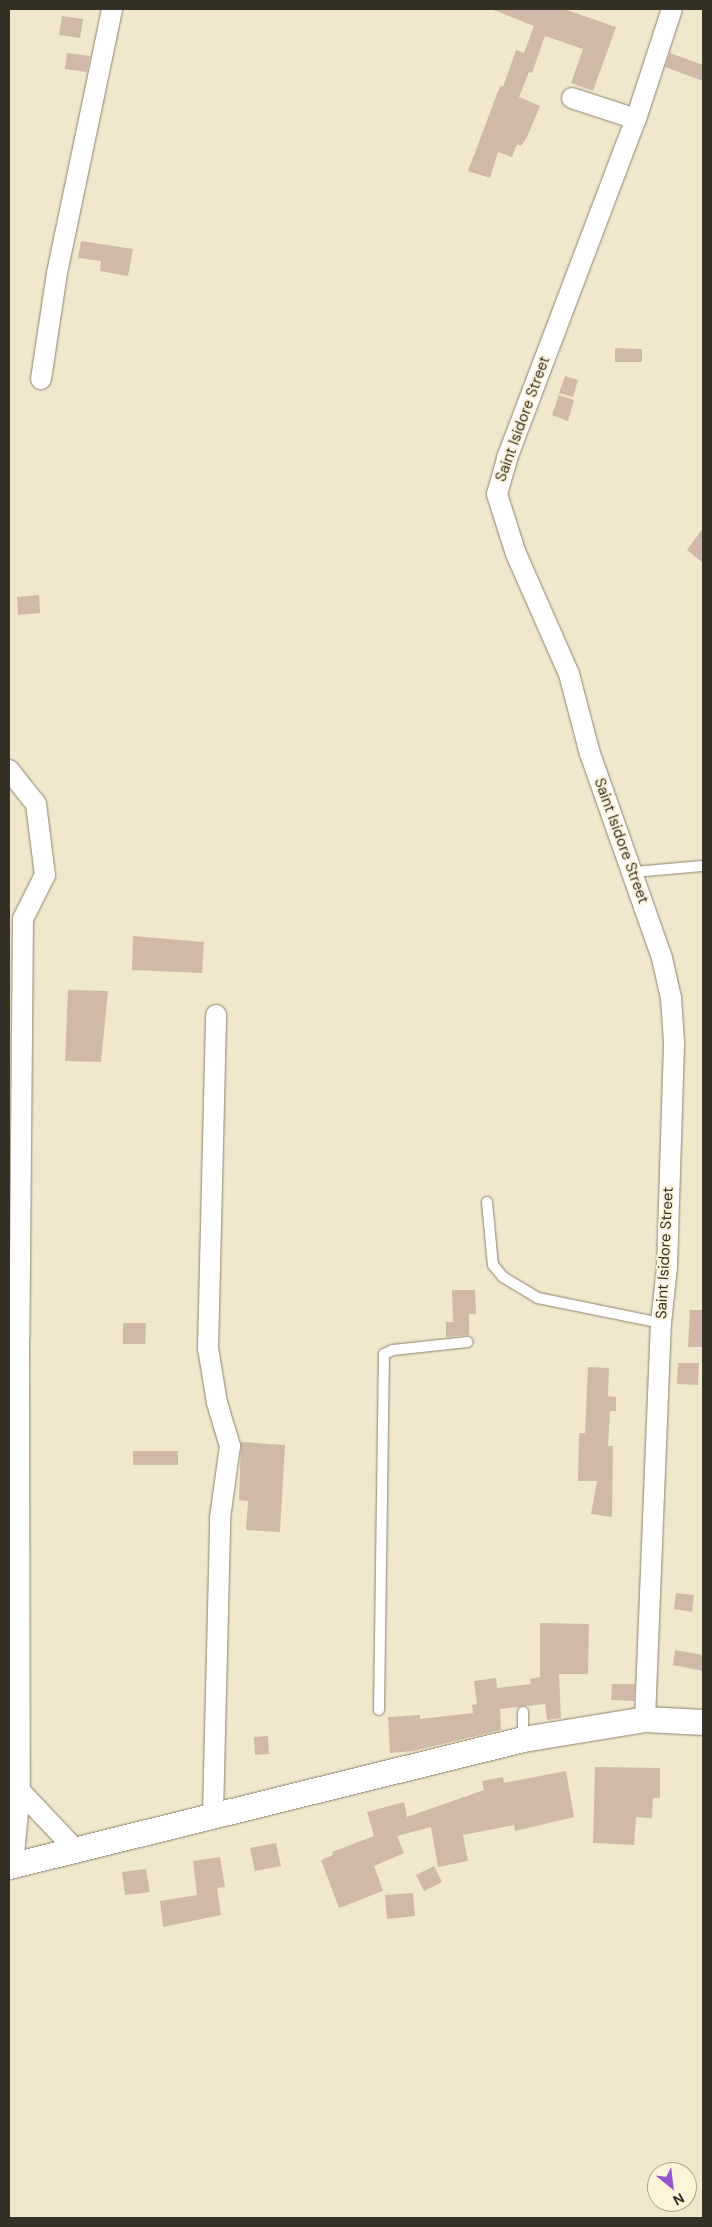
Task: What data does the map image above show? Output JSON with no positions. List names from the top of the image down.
{
  "streets": {
    "street": ["Saint Isidore Street"]
  },
  "north": "bottom right"
}
